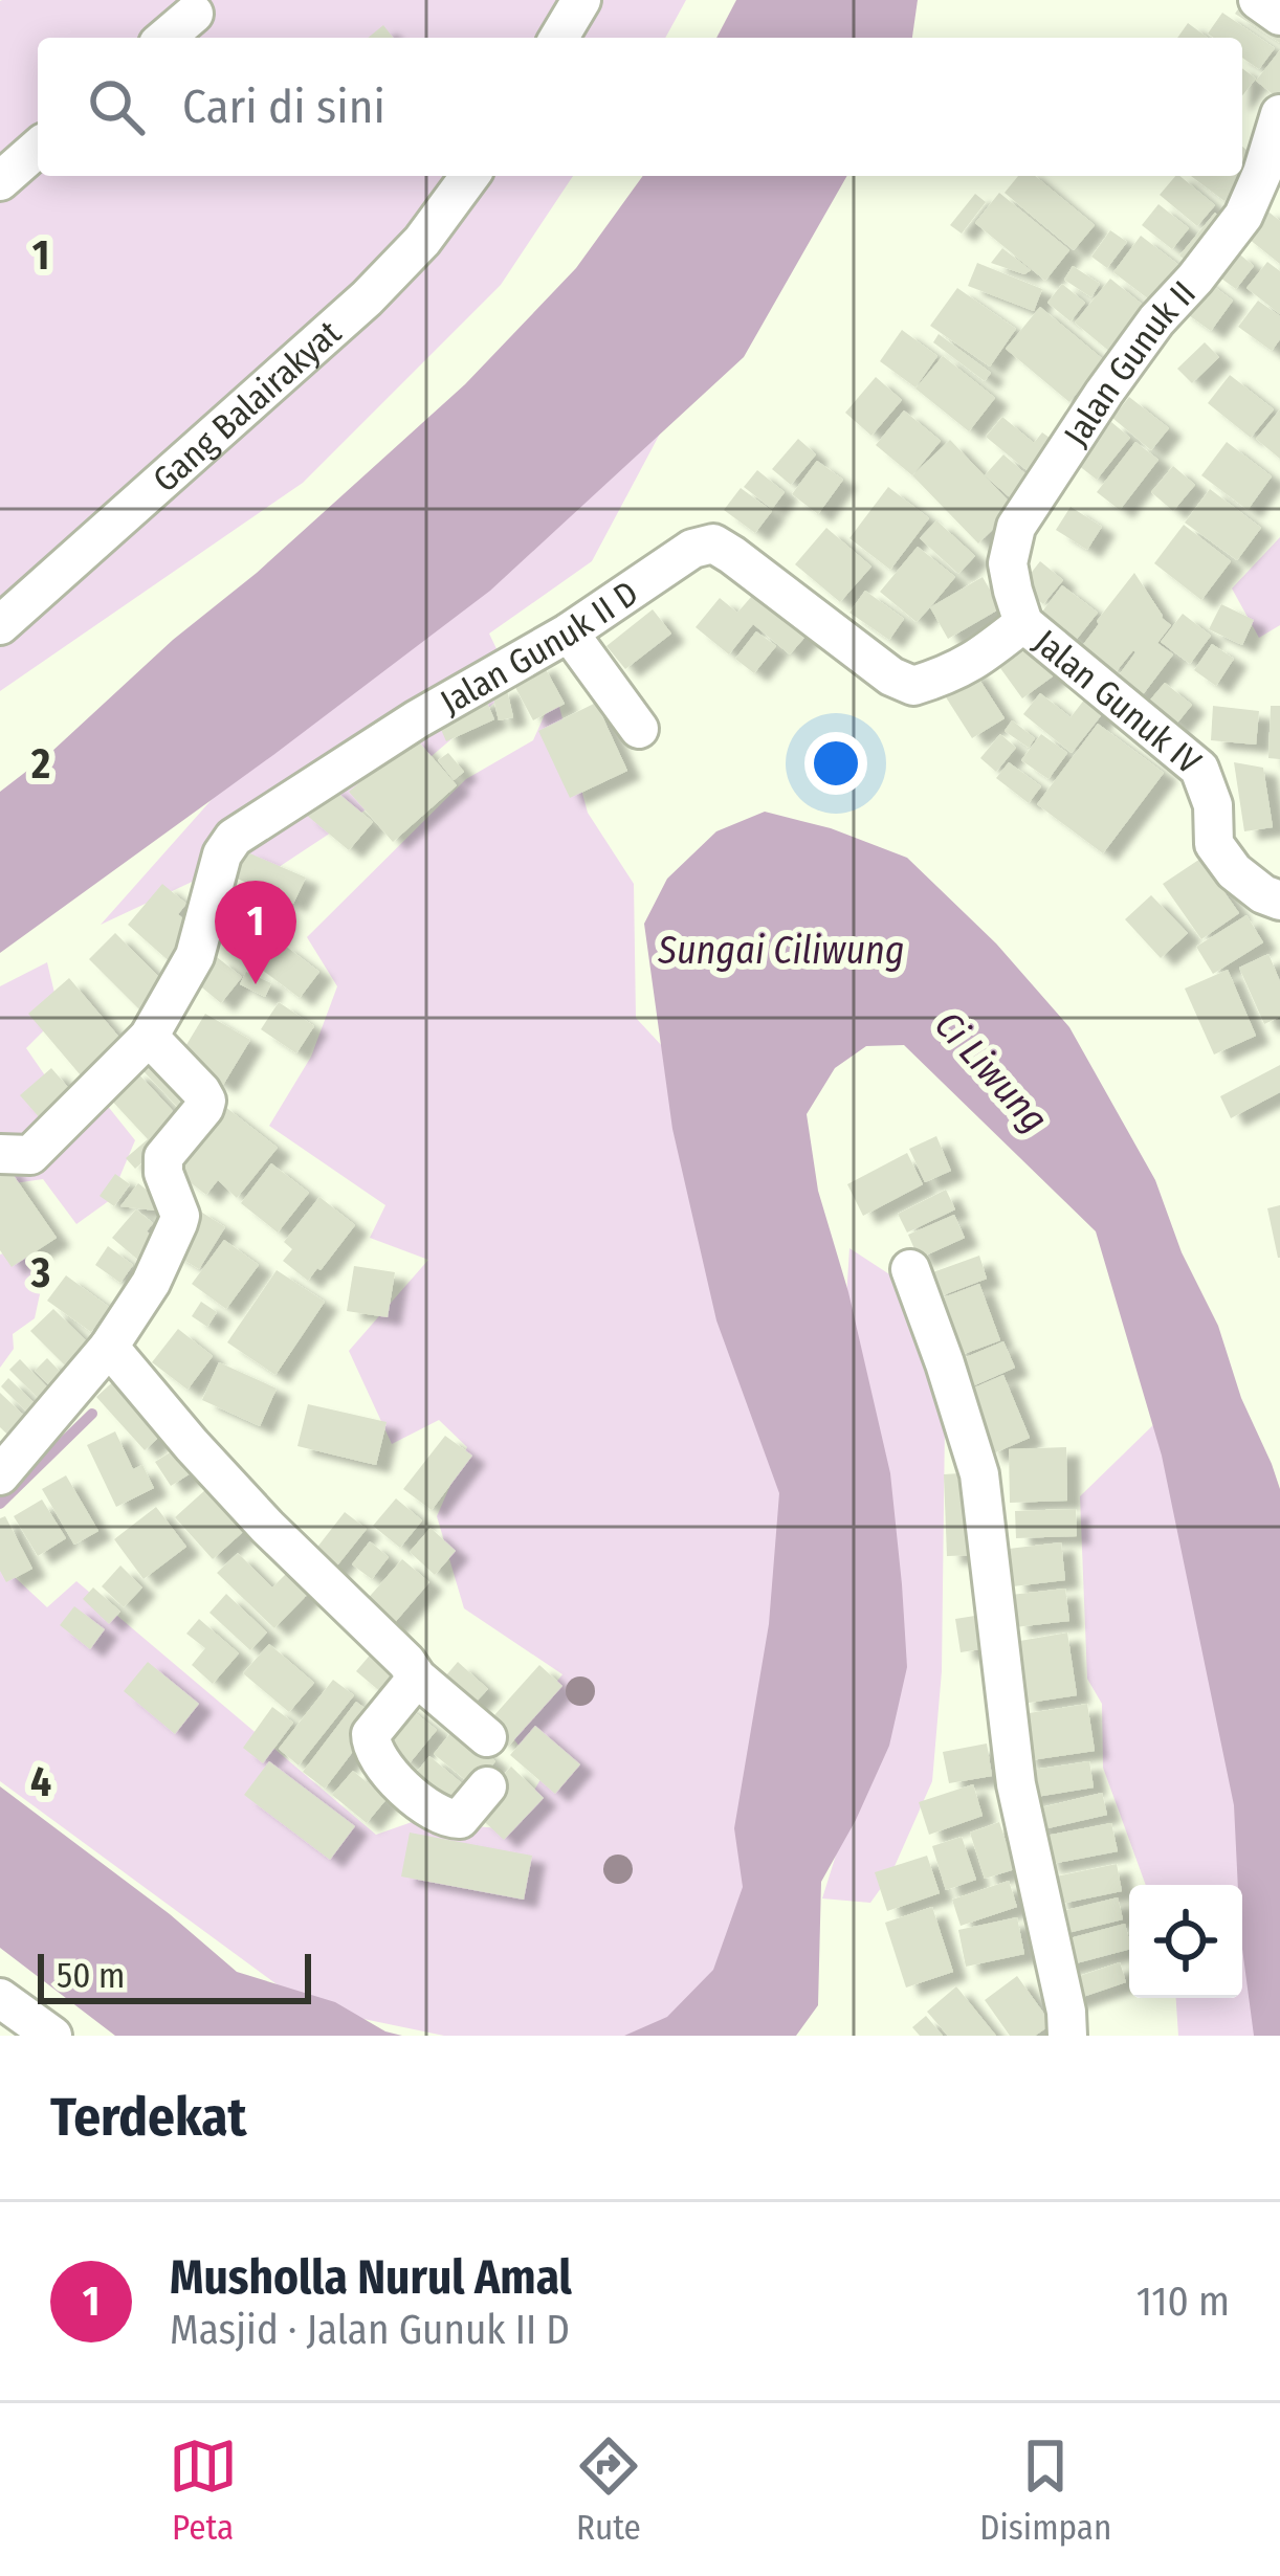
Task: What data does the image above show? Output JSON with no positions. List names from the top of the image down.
{
  "streets": {
    "street": [
      "Jalan Gunuk II",
      "Gang Balairakyat",
      "Jalan Gunuk II D",
      "Jalan Gunuk IV"
    ]
  },
  "crossings": [
    ["Jalan Gunuk II", "Jalan Gunuk II D"],
    ["Jalan Gunuk II", "Jalan Gunuk IV"],
    ["Jalan Gunuk II D", "Jalan Gunuk IV"]
  ],
  "water": ["Sungai Ciliwung", "Ci Liwung"],
  "scale_bar": "50 m",
  "page": {
    "search": "Cari di sini",
    "pins": "1",
    "scale": "50 m",
    "heading": "Terdekat",
    "list": [
      {
        "mark": "1",
        "name": "Musholla Nurul Amal",
        "note": "Masjid · Jalan Gunuk II D",
        "value": "110 m"
      }
    ],
    "nav": ["Peta", "Rute", "Disimpan"]
  },
  "grid": {
    "rows": [
      "1",
      "2",
      "3",
      "4"
    ]
  }
}
